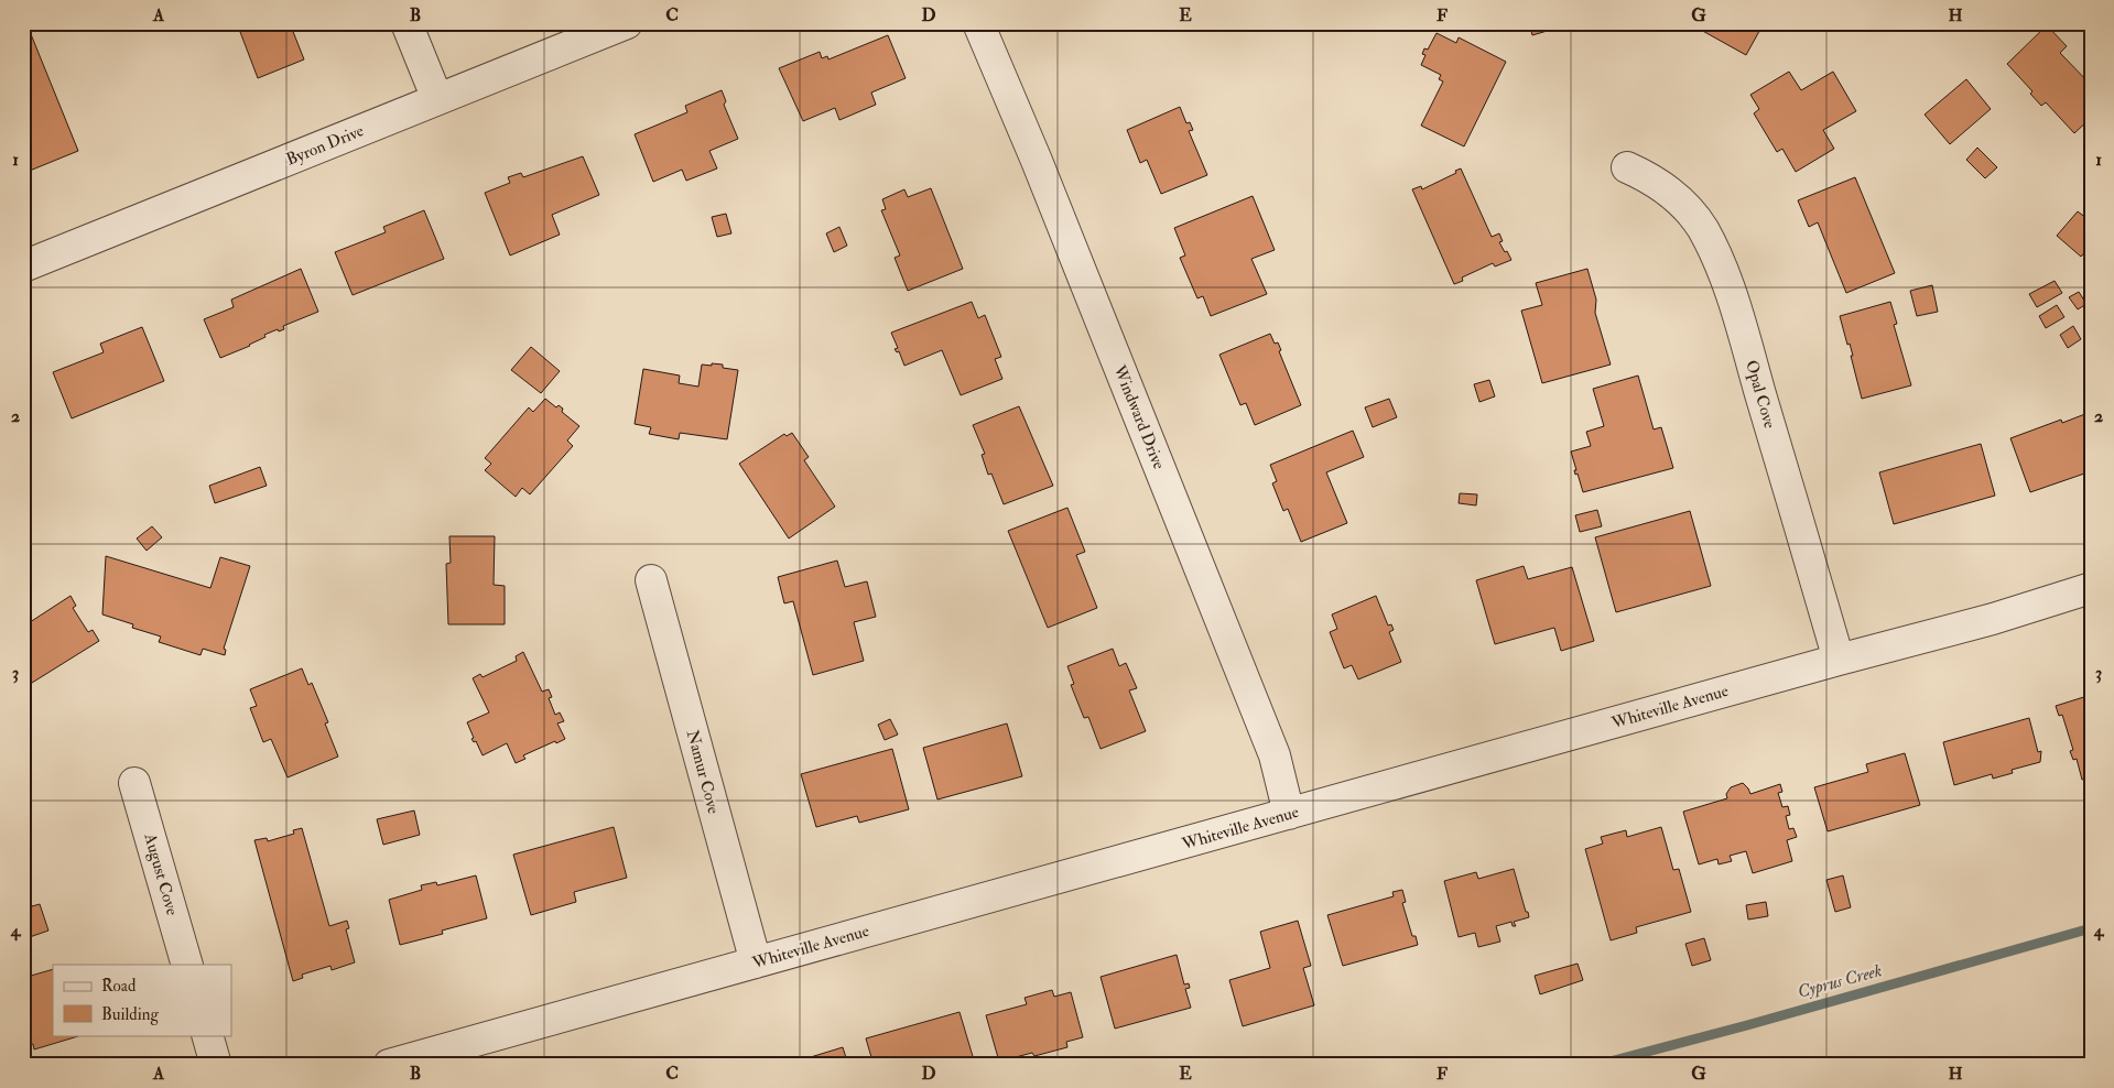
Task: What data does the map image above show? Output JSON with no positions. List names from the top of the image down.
{
  "streets": {
    "street": [
      "Byron Drive",
      "Opal Cove",
      "Windward Drive",
      "Whiteville Avenue",
      "Namur Cove",
      "August Cove"
    ]
  },
  "crossings": [
    ["Opal Cove", "Whiteville Avenue"],
    ["Windward Drive", "Whiteville Avenue"],
    ["Whiteville Avenue", "Namur Cove"]
  ],
  "water": ["Cyprus Creek"],
  "legend": ["Road", "Building"],
  "grid": {
    "columns": [
      "A",
      "B",
      "C",
      "D",
      "E",
      "F",
      "G",
      "H"
    ],
    "rows": [
      "1",
      "2",
      "3",
      "4"
    ]
  }
}
